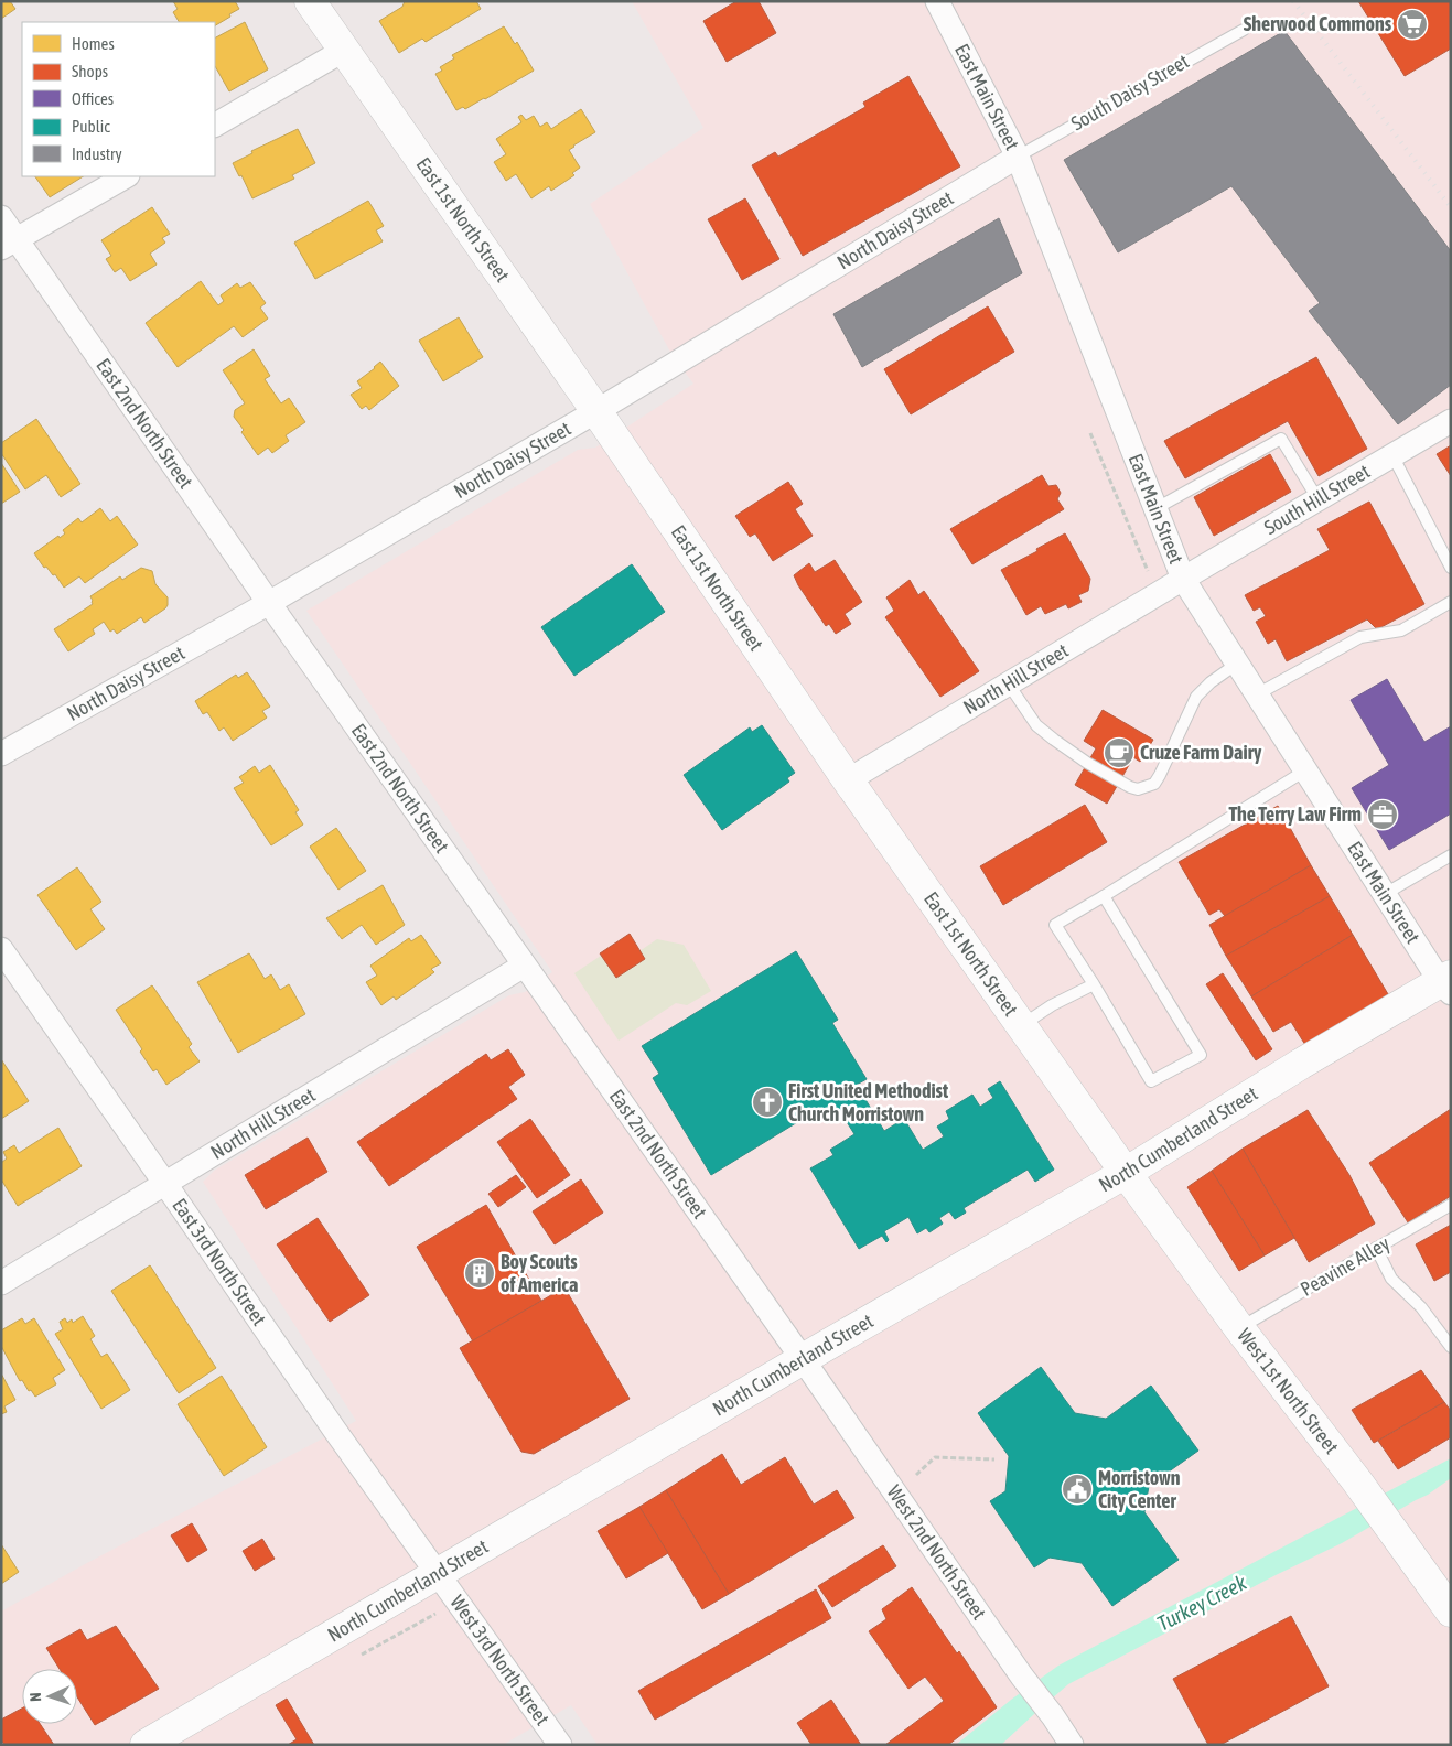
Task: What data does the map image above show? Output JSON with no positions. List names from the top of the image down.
{
  "streets": {
    "main road": ["East 1st North Street", "North Cumberland Street", "West 1st North Street"],
    "street": [
      "East Main Street",
      "North Daisy Street",
      "East 2nd North Street",
      "South Hill Street",
      "North Hill Street",
      "East 3rd North Street",
      "West 2nd North Street",
      "West 3rd North Street"
    ],
    "lane": ["South Daisy Street", "Peavine Alley"]
  },
  "crossings": [
    ["South Daisy Street", "East Main Street"],
    ["South Daisy Street", "North Daisy Street"],
    ["East Main Street", "North Daisy Street"],
    ["East Main Street", "South Hill Street"],
    ["East Main Street", "North Hill Street"],
    ["East Main Street", "North Cumberland Street"],
    ["East 1st North Street", "North Daisy Street"],
    ["East 1st North Street", "North Hill Street"],
    ["East 1st North Street", "North Cumberland Street"],
    ["East 1st North Street", "West 1st North Street"],
    ["North Daisy Street", "East 2nd North Street"],
    ["East 2nd North Street", "North Hill Street"],
    ["East 2nd North Street", "North Cumberland Street"],
    ["East 2nd North Street", "West 2nd North Street"],
    ["South Hill Street", "North Hill Street"],
    ["North Hill Street", "East 3rd North Street"],
    ["North Cumberland Street", "East 3rd North Street"],
    ["North Cumberland Street", "West 1st North Street"],
    ["North Cumberland Street", "West 2nd North Street"],
    ["North Cumberland Street", "West 3rd North Street"],
    ["East 3rd North Street", "West 3rd North Street"],
    ["Peavine Alley", "West 1st North Street"]
  ],
  "water": ["Turkey Creek"],
  "places": {
    "supermarket": ["Sherwood Commons"],
    "cafe": ["Cruze Farm Dairy"],
    "office": ["The Terry Law Firm"],
    "church": ["First United Methodist Church Morristown"],
    "building": ["Boy Scouts of America"],
    "public building": ["Morristown City Center"]
  },
  "legend": [
    "Homes",
    "Shops",
    "Offices",
    "Public",
    "Industry"
  ],
  "north": "left"
}
